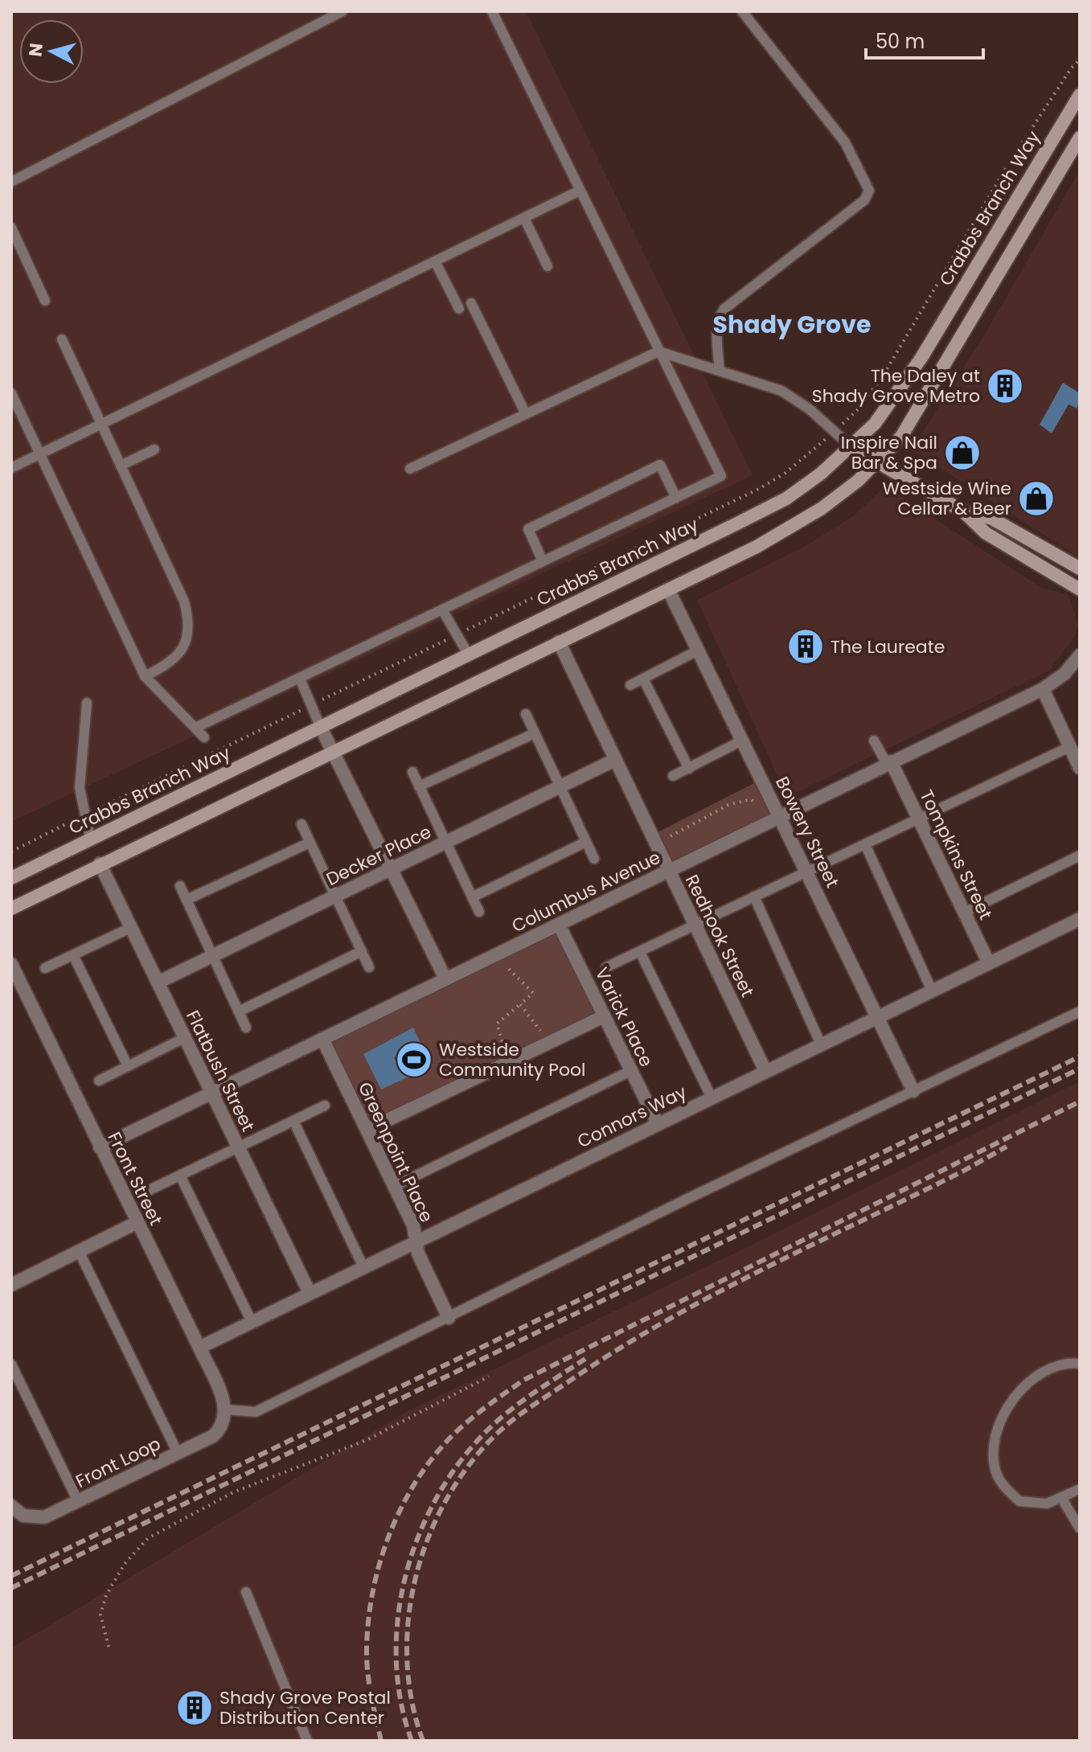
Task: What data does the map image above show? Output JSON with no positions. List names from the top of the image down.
{
  "streets": {
    "main road": ["Crabbs Branch Way"],
    "street": [
      "Bowery Street",
      "Tompkins Street",
      "Decker Place",
      "Columbus Avenue",
      "Redhook Street",
      "Varick Place",
      "Flatbush Street",
      "Connors Way",
      "Greenpoint Place",
      "Front Street",
      "Front Loop"
    ]
  },
  "crossings": [
    ["Bowery Street", "Columbus Avenue"],
    ["Bowery Street", "Connors Way"],
    ["Tompkins Street", "Columbus Avenue"],
    ["Tompkins Street", "Connors Way"],
    ["Decker Place", "Redhook Street"],
    ["Decker Place", "Flatbush Street"],
    ["Columbus Avenue", "Redhook Street"],
    ["Columbus Avenue", "Varick Place"],
    ["Columbus Avenue", "Flatbush Street"],
    ["Columbus Avenue", "Greenpoint Place"],
    ["Columbus Avenue", "Front Street"],
    ["Redhook Street", "Connors Way"],
    ["Varick Place", "Connors Way"],
    ["Flatbush Street", "Connors Way"],
    ["Connors Way", "Greenpoint Place"],
    ["Connors Way", "Front Street"],
    ["Front Street", "Front Loop"]
  ],
  "districts": ["Shady Grove"],
  "places": {
    "building": ["The Daley at Shady Grove Metro", "The Laureate", "Shady Grove Postal Distribution Center"],
    "shop": ["Inspire Nail Bar & Spa", "Westside Wine Cellar & Beer"],
    "sports": ["Westside Community Pool"]
  },
  "scale_bar": "50 m",
  "north": "left"
}
